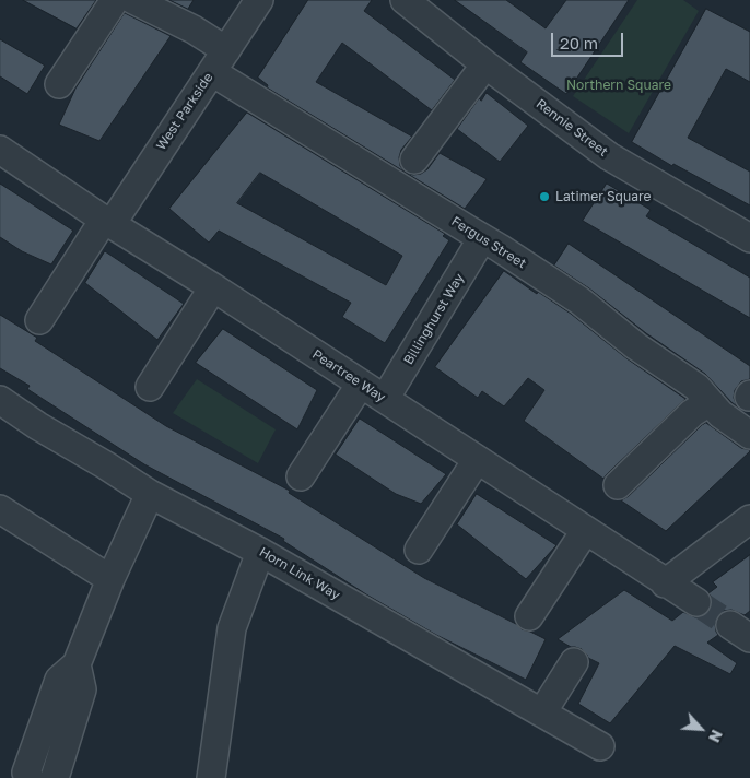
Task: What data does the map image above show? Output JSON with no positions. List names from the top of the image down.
{
  "streets": {
    "street": [
      "West Parkside",
      "Rennie Street",
      "Fergus Street",
      "Billinghurst Way",
      "Peartree Way",
      "Horn Link Way"
    ]
  },
  "crossings": [
    ["West Parkside", "Fergus Street"],
    ["West Parkside", "Peartree Way"],
    ["Fergus Street", "Billinghurst Way"],
    ["Billinghurst Way", "Peartree Way"]
  ],
  "parks": ["Northern Square"],
  "places": ["Latimer Square"],
  "scale_bar": "20 m",
  "north": "bottom right"
}
